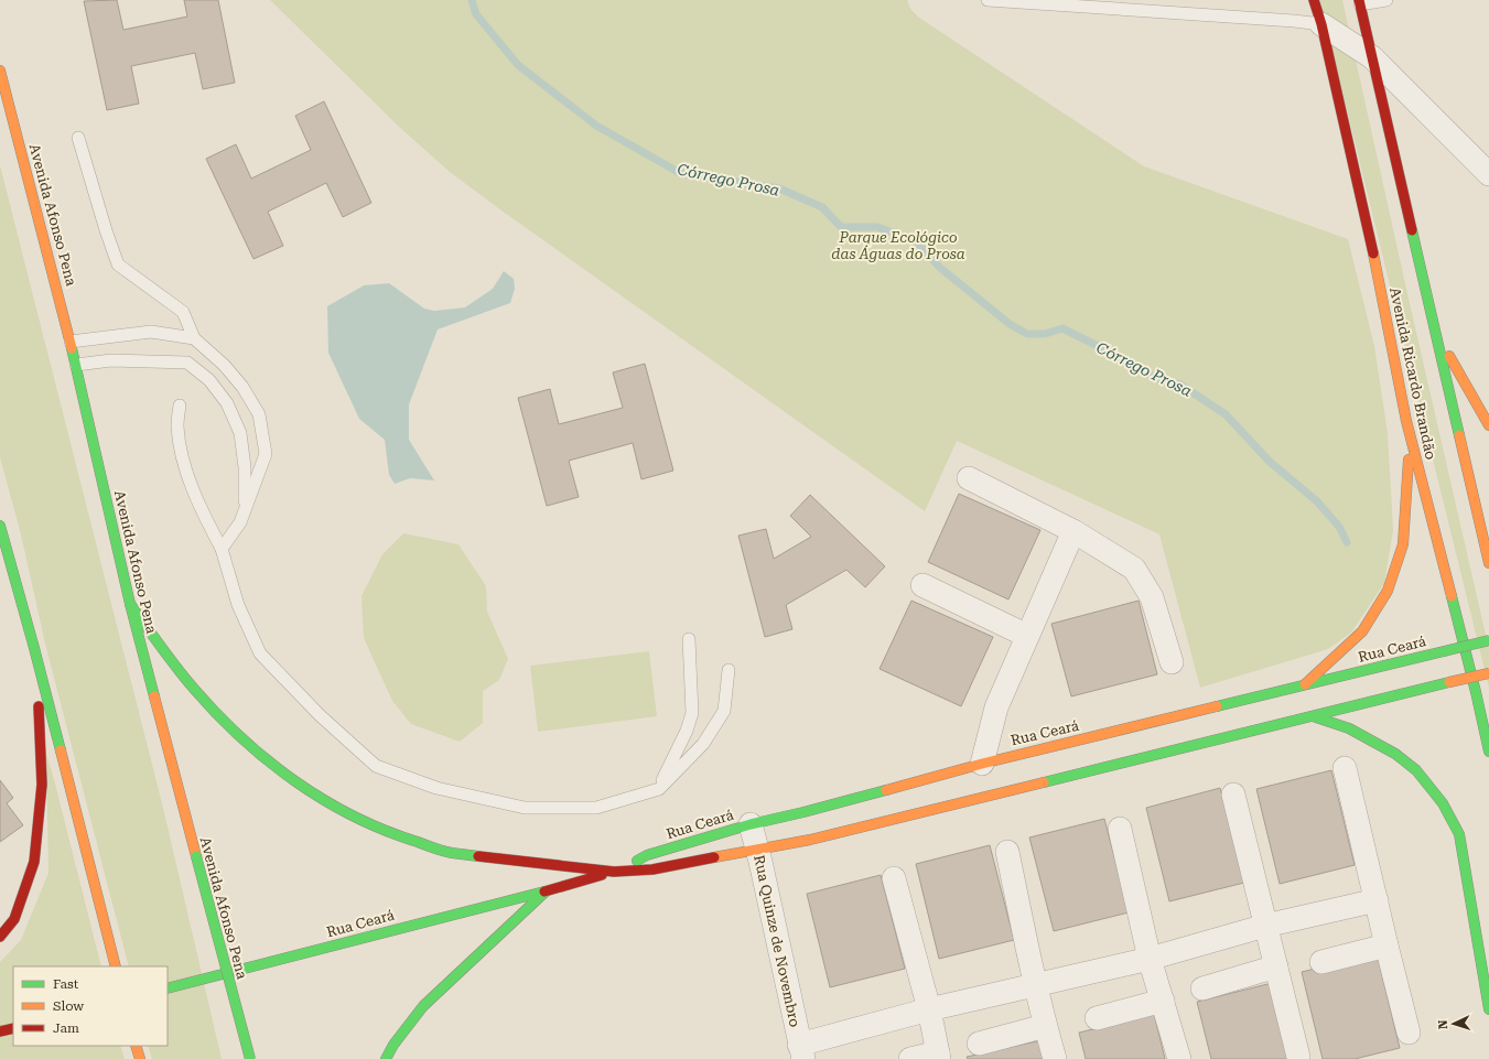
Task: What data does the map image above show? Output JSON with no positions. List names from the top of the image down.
{
  "streets": {
    "main road": ["Avenida Afonso Pena", "Avenida Ricardo Brandão", "Rua Ceará"],
    "street": ["Rua Quinze de Novembro"]
  },
  "crossings": [
    ["Rua Ceará", "Rua Quinze de Novembro"]
  ],
  "water": ["Córrego Prosa"],
  "parks": ["Parque Ecológico das Águas do Prosa"],
  "legend": ["Fast", "Slow", "Jam"],
  "north": "left"
}
